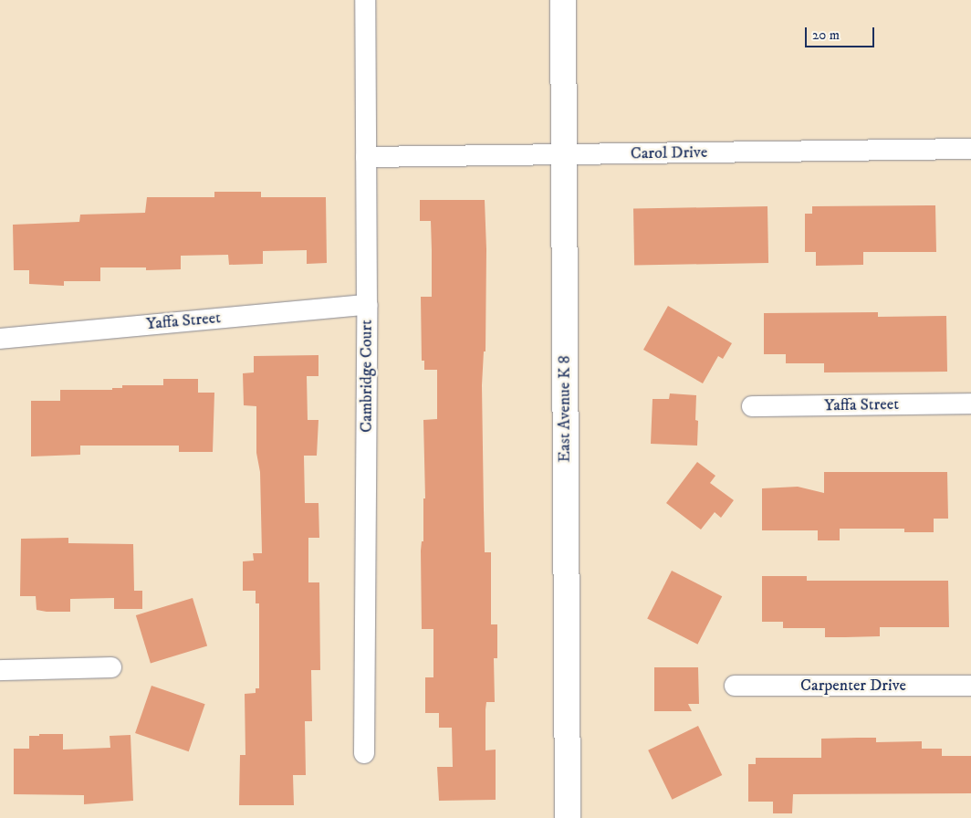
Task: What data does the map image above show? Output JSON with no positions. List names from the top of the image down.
{
  "streets": {
    "street": [
      "Carol Drive",
      "Yaffa Street",
      "Cambridge Court",
      "East Avenue K 8",
      "Carpenter Drive"
    ]
  },
  "crossings": [
    ["Carol Drive", "Cambridge Court"],
    ["Carol Drive", "East Avenue K 8"],
    ["Yaffa Street", "Cambridge Court"]
  ],
  "scale_bar": "20 m"
}
